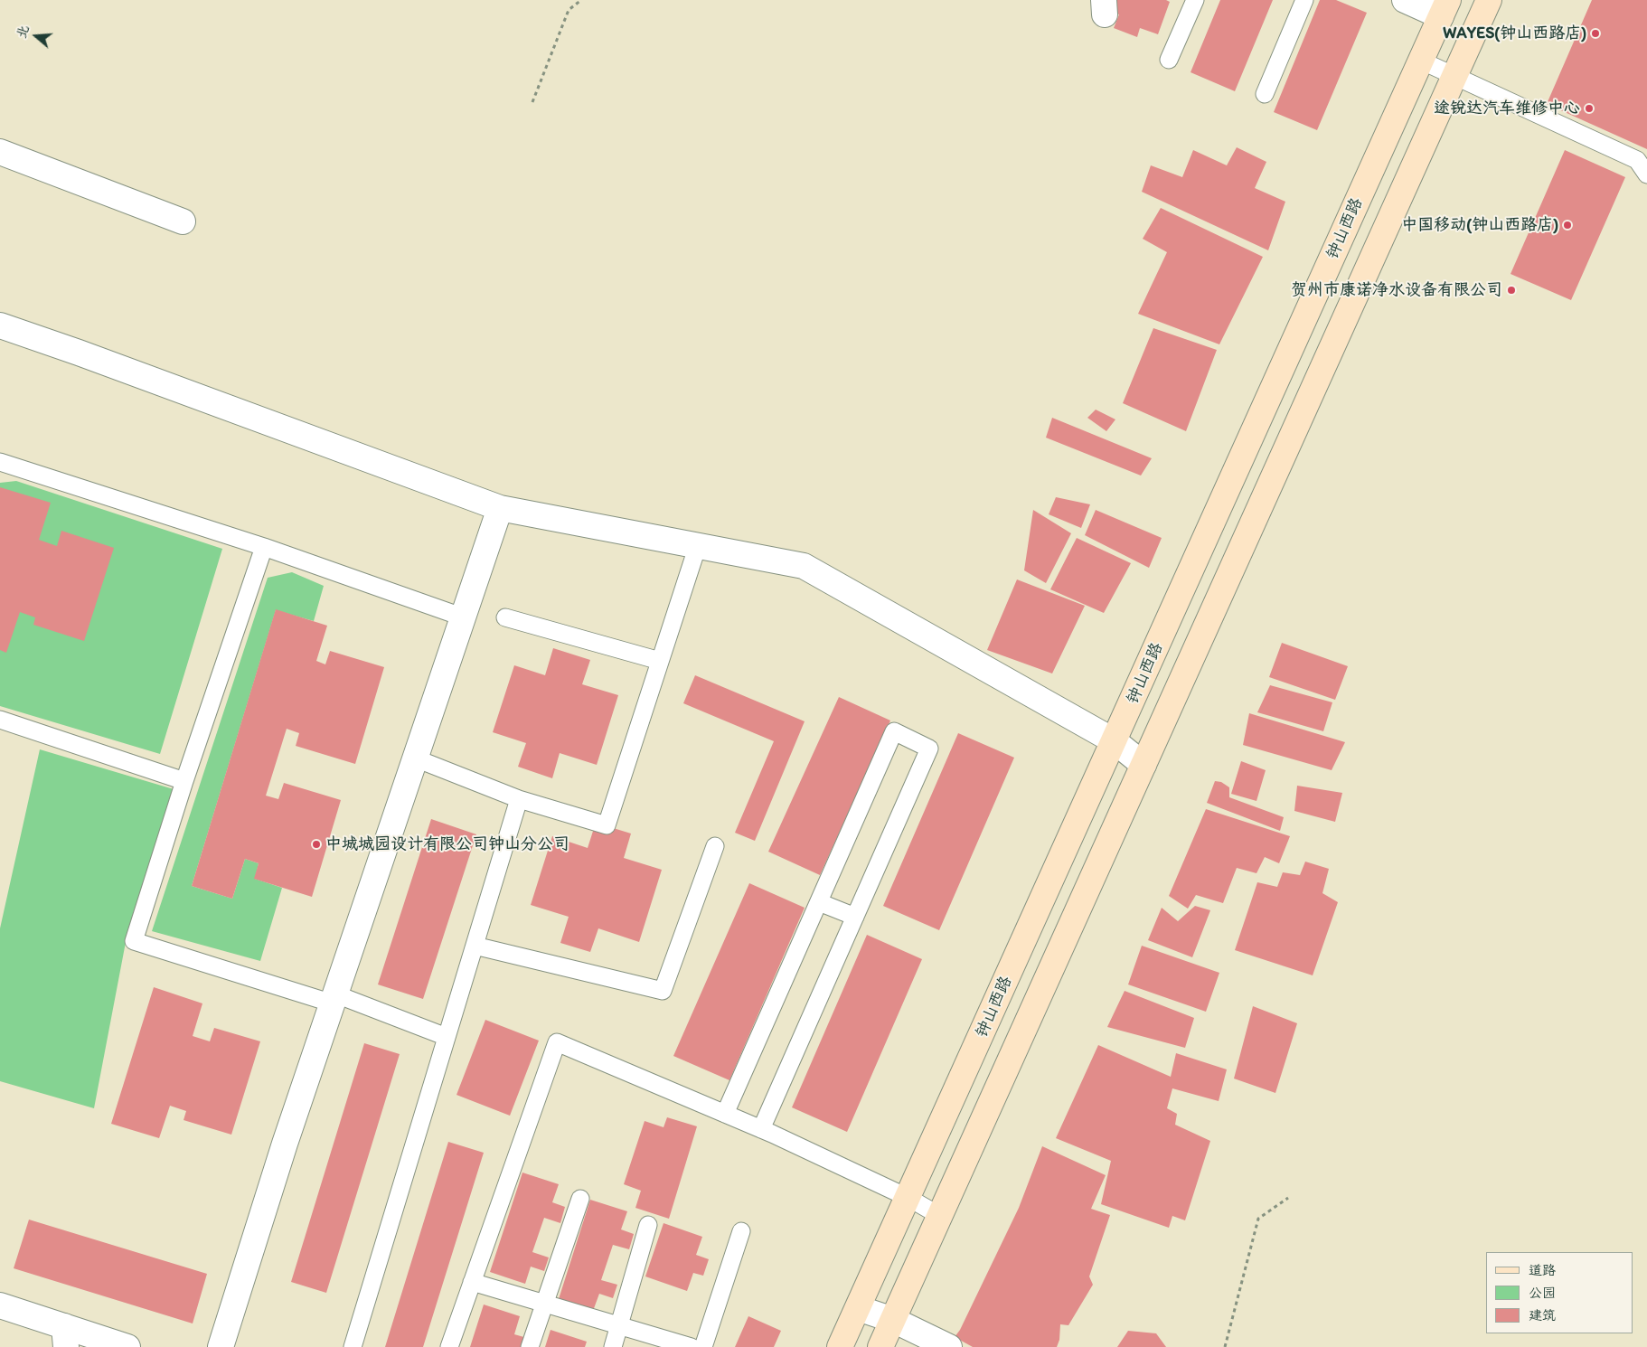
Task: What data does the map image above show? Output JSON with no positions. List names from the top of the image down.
{
  "streets": {
    "main road": ["钟山西路"]
  },
  "places": [
    "WAYES(钟山西路店)",
    "途锐达汽车维修中心",
    "中国移动(钟山西路店)",
    "贺州市康诺净水设备有限公司",
    "中城城园设计有限公司钟山分公司"
  ],
  "legend": ["道路", "公园", "建筑"],
  "north": "left"
}
